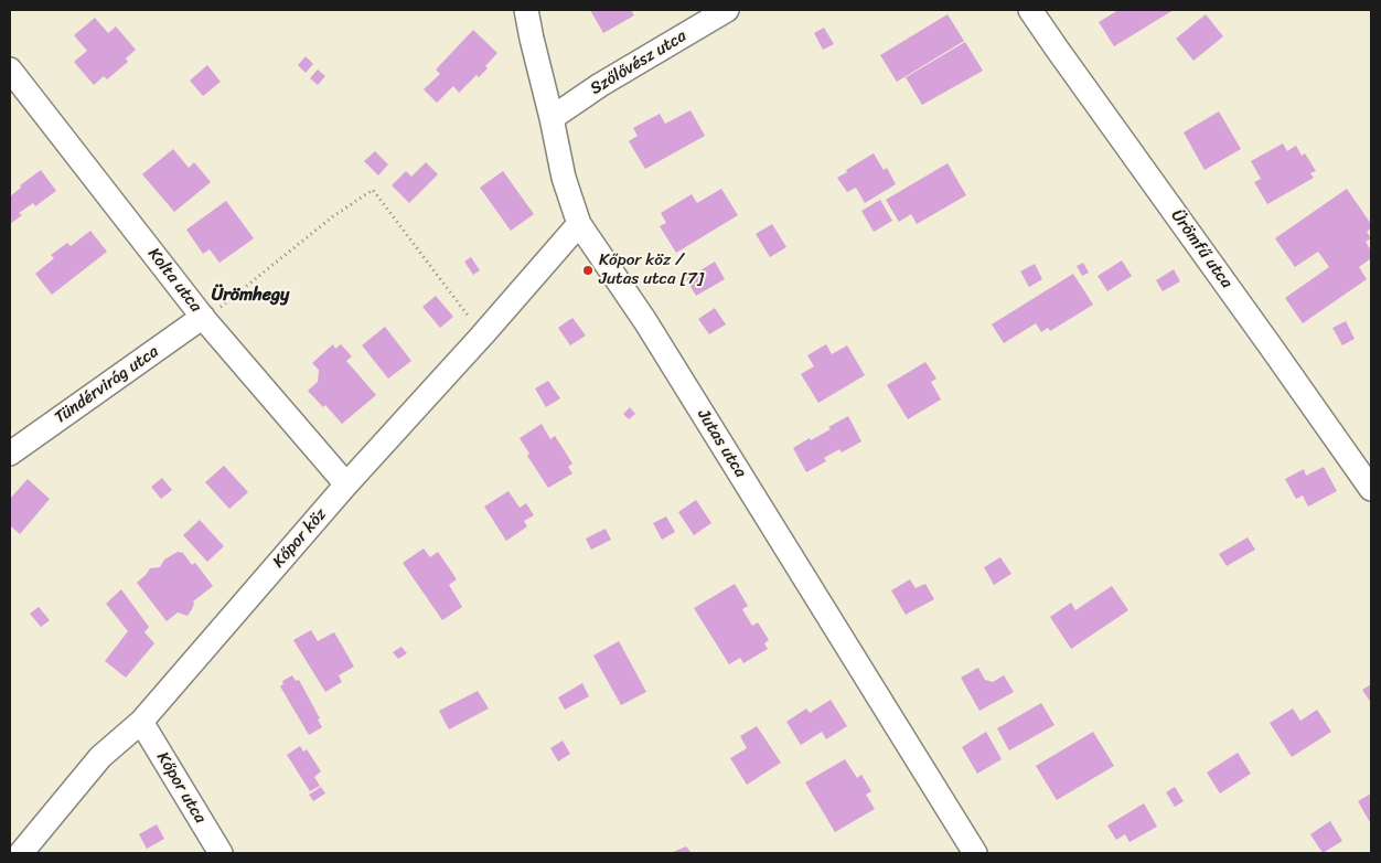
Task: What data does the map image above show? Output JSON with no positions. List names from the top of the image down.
{
  "streets": {
    "street": [
      "Szőlővész utca",
      "Ürömfű utca",
      "Kolta utca",
      "Tündérvirág utca",
      "Jutas utca",
      "Kőpor köz",
      "Kőpor utca"
    ]
  },
  "crossings": [
    ["Szőlővész utca", "Jutas utca"],
    ["Kolta utca", "Tündérvirág utca"],
    ["Kolta utca", "Kőpor köz"],
    ["Jutas utca", "Kőpor köz"],
    ["Kőpor köz", "Kőpor utca"]
  ],
  "districts": ["Ürömhegy"],
  "places": ["Kőpor köz / Jutas utca [7]"]
}
